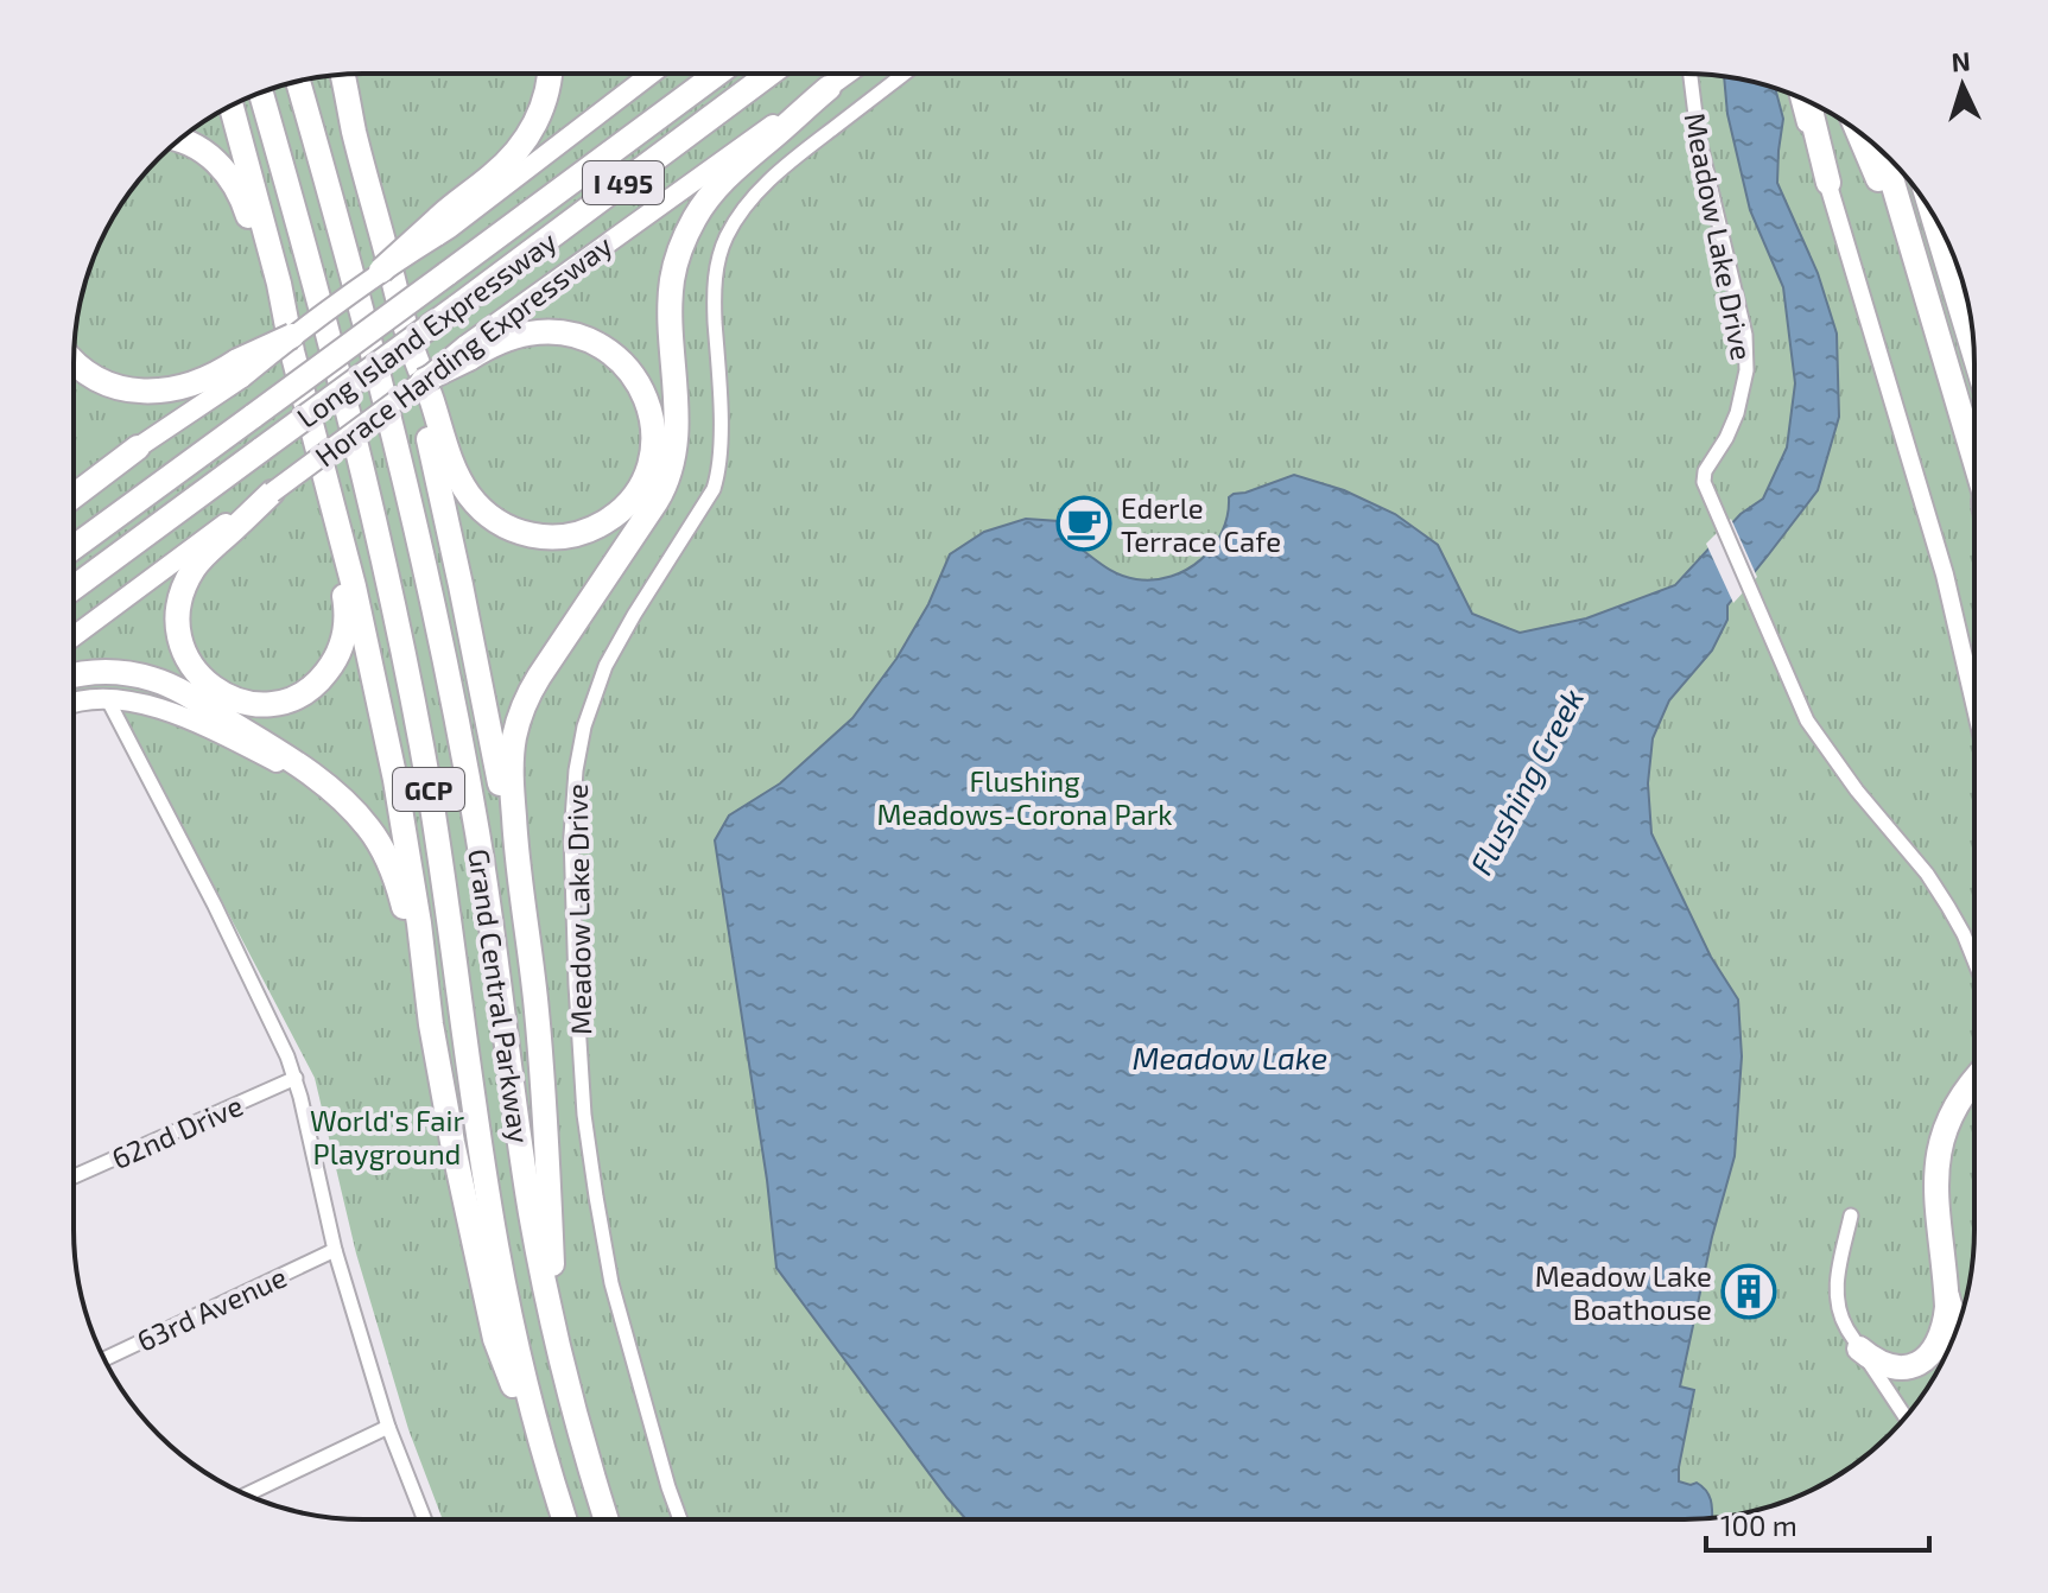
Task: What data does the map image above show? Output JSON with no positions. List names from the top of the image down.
{
  "streets": {
    "highway": [
      "I 495",
      "Long Island Expressway",
      "GCP",
      "Grand Central Parkway"
    ],
    "main road": ["Horace Harding Expressway"],
    "street": ["Meadow Lake Drive", "62nd Drive", "63rd Avenue"]
  },
  "water": ["Flushing Creek", "Meadow Lake"],
  "parks": ["Flushing Meadows-Corona Park", "World's Fair Playground"],
  "places": {
    "cafe": ["Ederle Terrace Cafe"],
    "building": ["Meadow Lake Boathouse"]
  },
  "scale_bar": "100 m",
  "north": "top"
}
